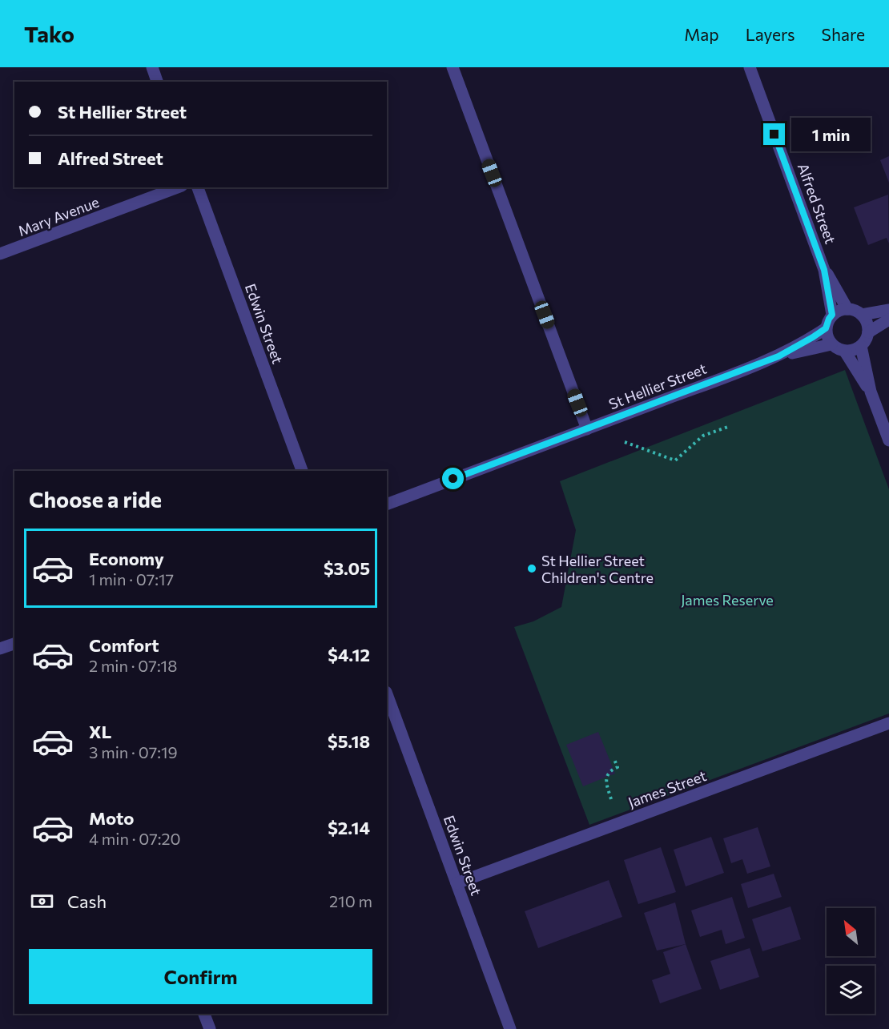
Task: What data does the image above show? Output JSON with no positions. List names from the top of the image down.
{
  "streets": {
    "street": [
      "Alfred Street",
      "Mary Avenue",
      "Edwin Street",
      "St Hellier Street",
      "James Street"
    ]
  },
  "crossings": [
    ["Alfred Street", "St Hellier Street"],
    ["Edwin Street", "James Street"]
  ],
  "parks": ["James Reserve"],
  "places": ["St Hellier Street Children's Centre"],
  "north": "top left",
  "page": {
    "header": "Tako",
    "nav": ["Map", "Layers", "Share"],
    "banner": ["St Hellier Street", "Alfred Street"],
    "bubble": "1 min",
    "heading": "Choose a ride",
    "list": [
      {
        "name": "Economy",
        "note": "1 min · 07:17",
        "value": "$3.05"
      },
      {
        "name": "Comfort",
        "note": "2 min · 07:18",
        "value": "$4.12"
      },
      {
        "name": "XL",
        "note": "3 min · 07:19",
        "value": "$5.18"
      },
      {
        "name": "Moto",
        "note": "4 min · 07:20",
        "value": "$2.14"
      }
    ],
    "pay": ["Cash", "210 m"],
    "buttons": "Confirm"
  }
}
